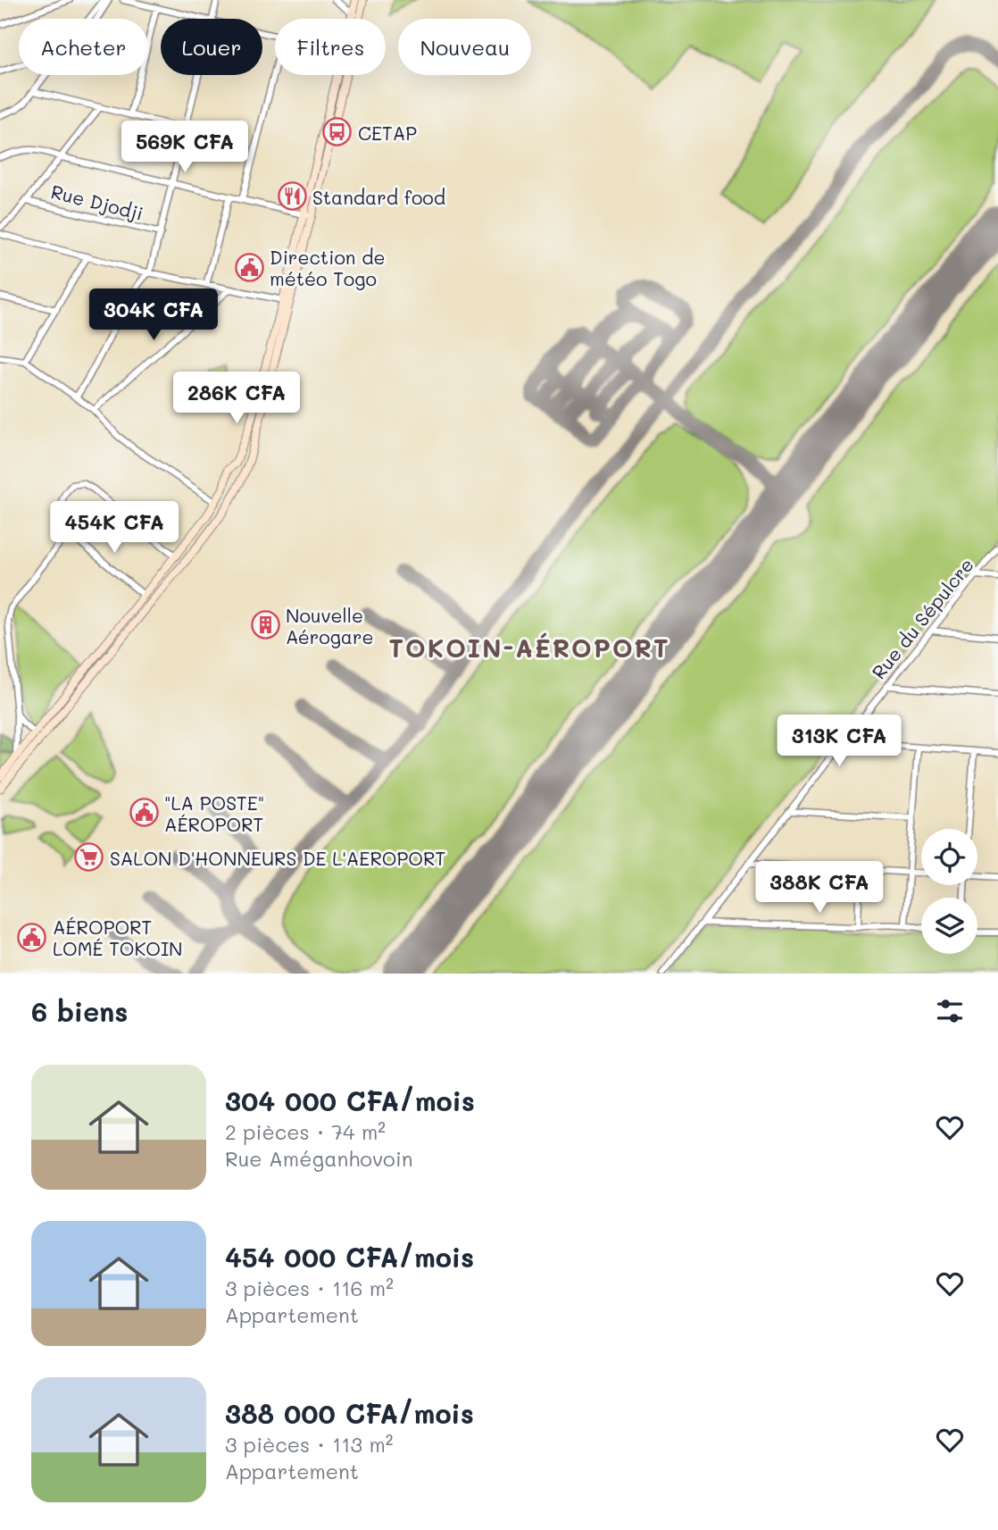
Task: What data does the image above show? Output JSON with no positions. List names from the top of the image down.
{
  "streets": {
    "street": ["Rue Djodji", "Rue du Sépulcre"]
  },
  "districts": ["TOKOIN-AÉROPORT"],
  "places": {
    "bus stop": ["CETAP"],
    "restaurant": ["Standard food"],
    "public building": ["Direction de météo Togo", "\"LA POSTE\" AÉROPORT", "AÉROPORT LOMÉ TOKOIN"],
    "building": ["Nouvelle Aérogare"],
    "supermarket": ["SALON D'HONNEURS DE L'AEROPORT"]
  },
  "page": {
    "chip": [
      "Acheter",
      "Louer",
      "Filtres",
      "Nouveau"
    ],
    "price": [
      "569K CFA",
      "304K CFA",
      "286K CFA",
      "454K CFA",
      "313K CFA",
      "388K CFA"
    ],
    "heading": "6 biens",
    "list": [
      {
        "name": "304 000 CFA/mois",
        "note": "2 pièces · 74 m² · Rue Améganhovoin"
      },
      {
        "name": "454 000 CFA/mois",
        "note": "3 pièces · 116 m² · Appartement"
      },
      {
        "name": "388 000 CFA/mois",
        "note": "3 pièces · 113 m² · Appartement"
      }
    ]
  }
}
